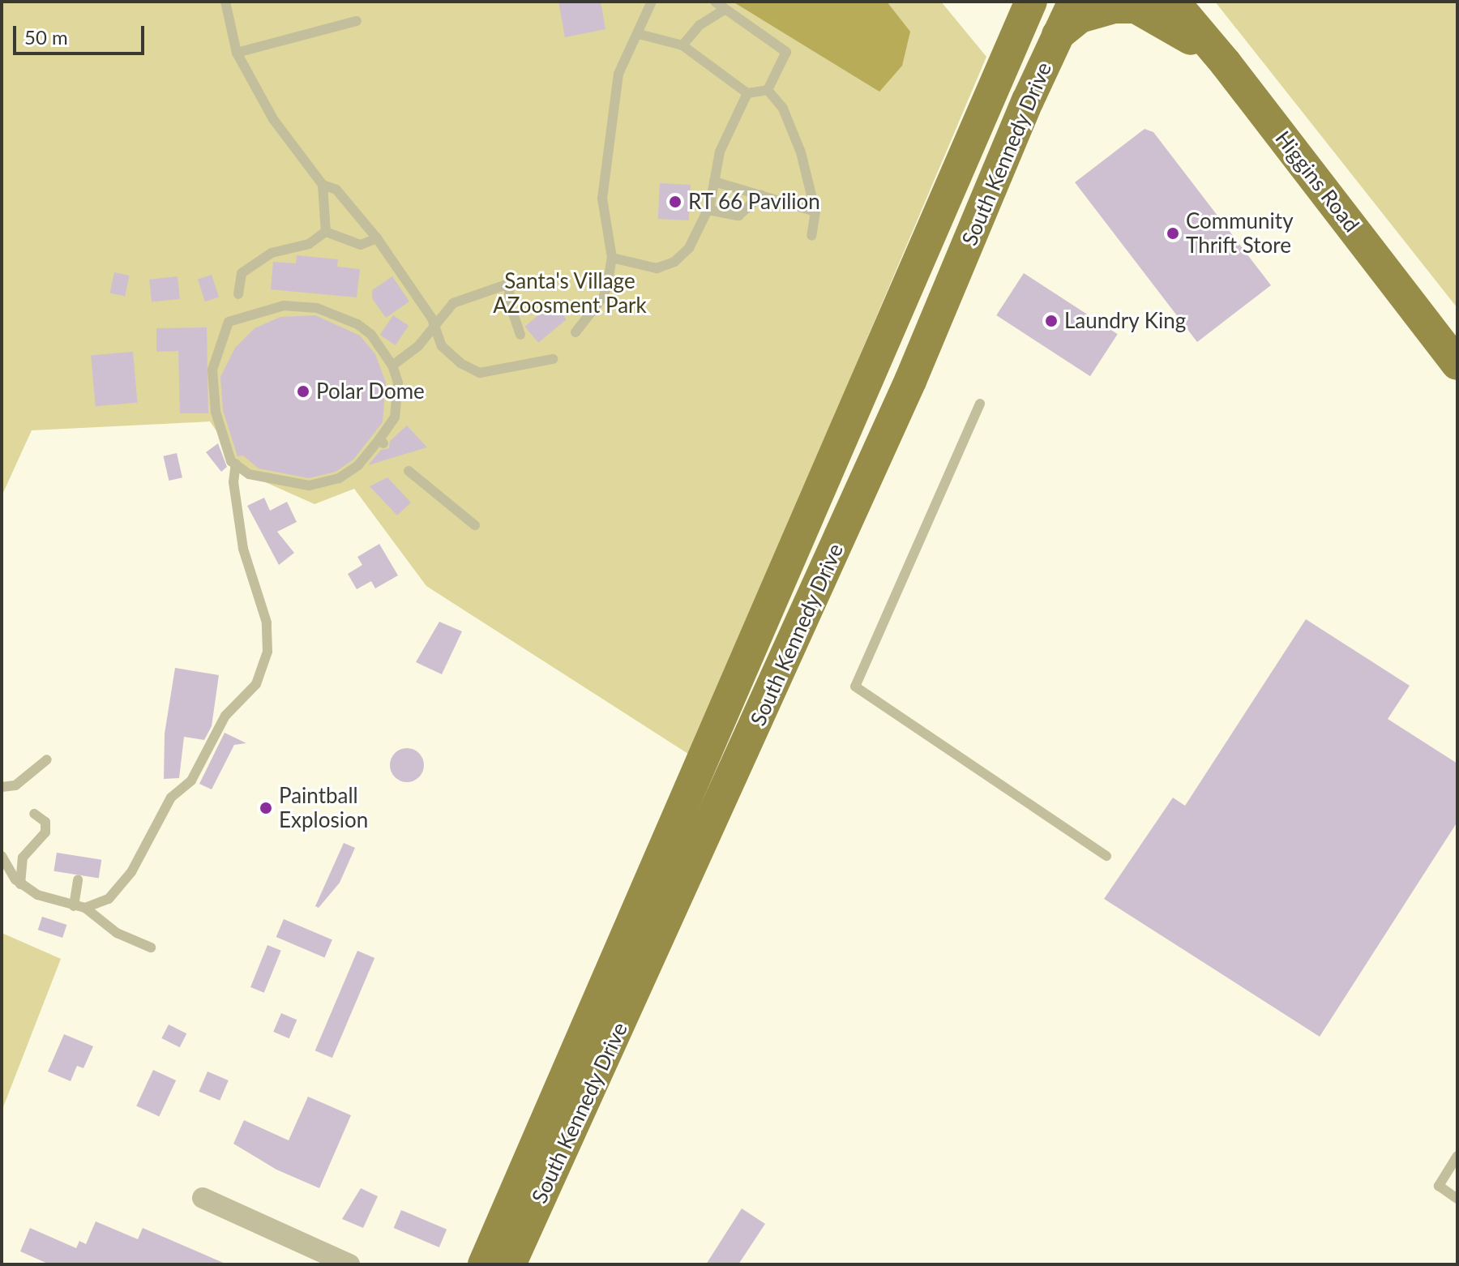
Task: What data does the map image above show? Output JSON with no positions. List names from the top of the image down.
{
  "streets": {
    "main road": ["South Kennedy Drive", "Higgins Road"]
  },
  "parks": ["Santa's Village AZoosment Park"],
  "places": [
    "RT 66 Pavilion",
    "Community Thrift Store",
    "Laundry King",
    "Polar Dome",
    "Paintball Explosion"
  ],
  "scale_bar": "50 m"
}
